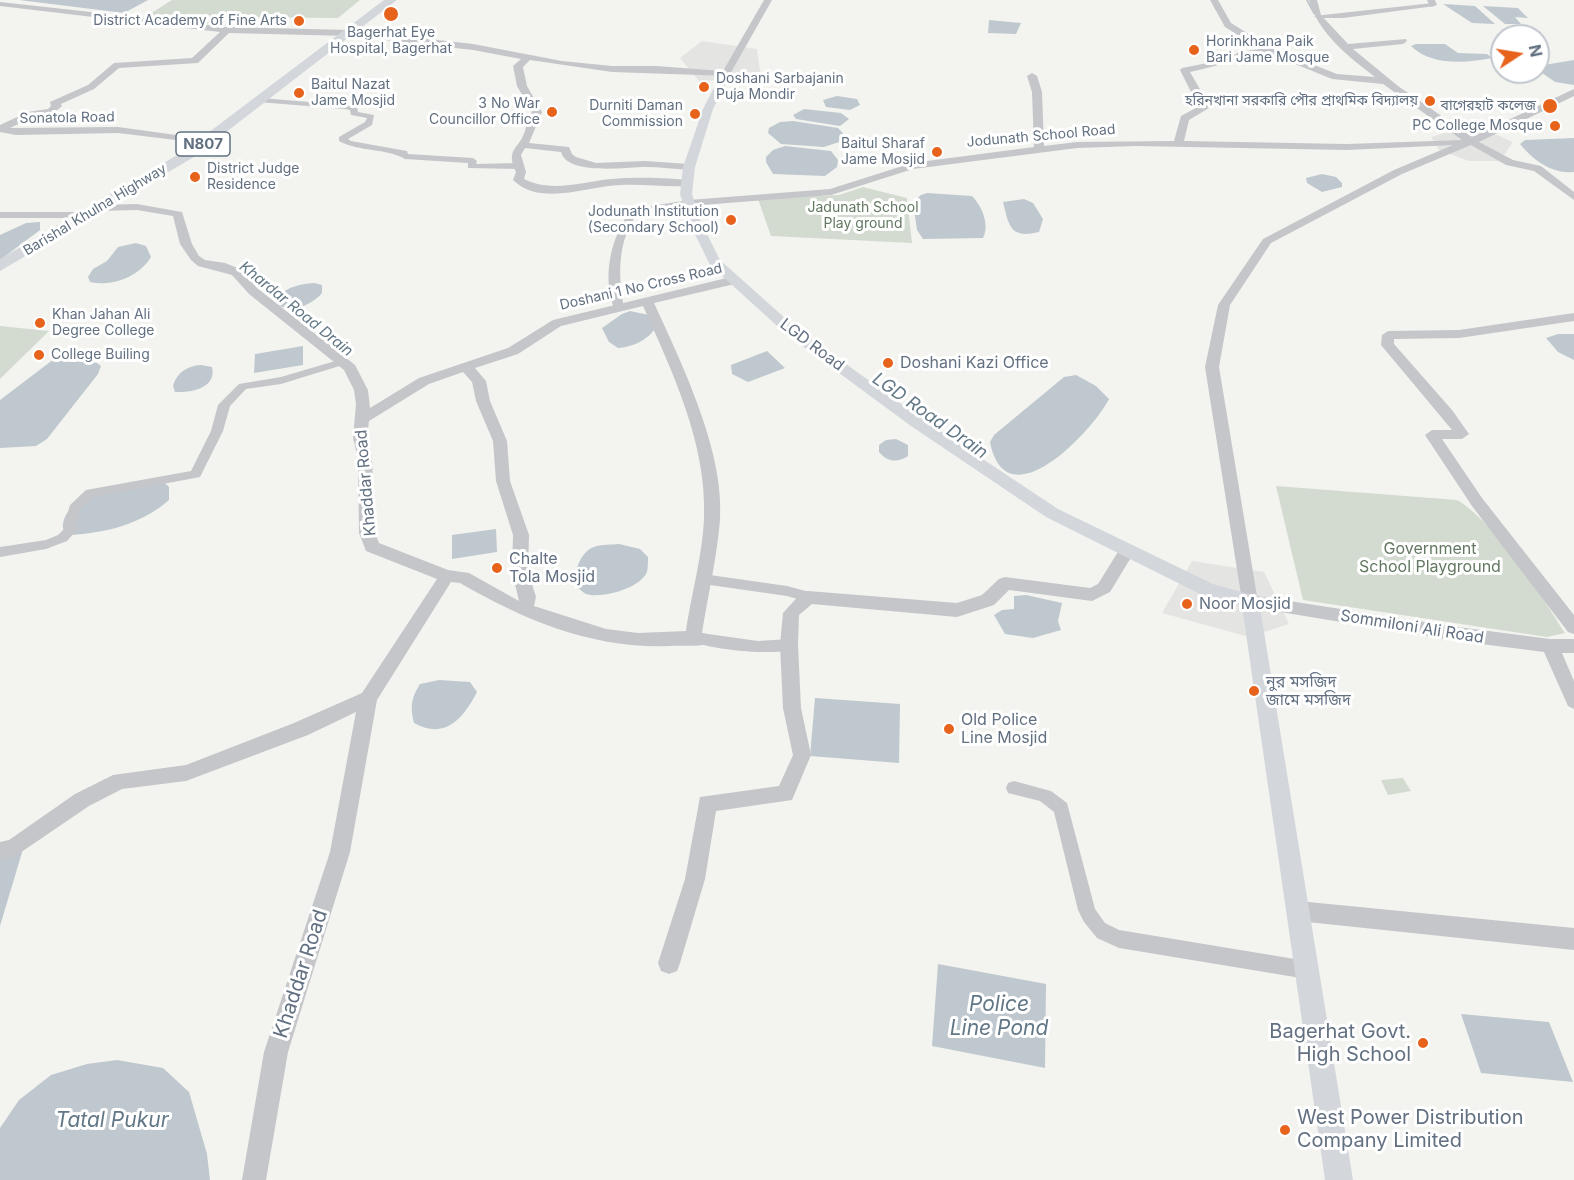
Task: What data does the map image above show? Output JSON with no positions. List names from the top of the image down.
{
  "streets": {
    "highway": ["N807", "Barishal Khulna Highway"],
    "main road": ["LGD Road"],
    "street": [
      "Sonatola Road",
      "Jodunath School Road",
      "Doshani 1 No Cross Road",
      "Khaddar Road",
      "Sommiloni Ali Road"
    ]
  },
  "crossings": [
    ["Sonatola Road", "Barishal Khulna Highway"],
    ["Jodunath School Road", "LGD Road"],
    ["Barishal Khulna Highway", "Khaddar Road"],
    ["Doshani 1 No Cross Road", "LGD Road"],
    ["Doshani 1 No Cross Road", "Khaddar Road"],
    ["LGD Road", "Sommiloni Ali Road"]
  ],
  "water": [
    "Khardar Road Drain",
    "LGD Road Drain",
    "Police Line Pond",
    "Tatal Pukur"
  ],
  "parks": ["Jadunath School Play ground", "Government School Playground"],
  "places": [
    "Bagerhat Eye Hospital, Bagerhat",
    "District Academy of Fine Arts",
    "Horinkhana Paik Bari Jame Mosque",
    "Doshani Sarbajanin Puja Mondir",
    "Baitul Nazat Jame Mosjid",
    "হরিনখানা সরকারি পৌর প্রাথমিক বিদ্যালয়",
    "বাগেরহাট কলেজ",
    "3 No War Councillor Office",
    "Durniti Daman Commission",
    "PC College Mosque",
    "Baitul Sharaf Jame Mosjid",
    "District Judge Residence",
    "Jodunath Institution (Secondary School)",
    "Khan Jahan Ali Degree College",
    "College Builing",
    "Doshani Kazi Office",
    "Chalte Tola Mosjid",
    "Noor Mosjid",
    "নুর মসজিদ জামে মসজিদ",
    "Old Police Line Mosjid",
    "Bagerhat Govt. High School",
    "West Power Distribution Company Limited"
  ],
  "north": "right"
}
